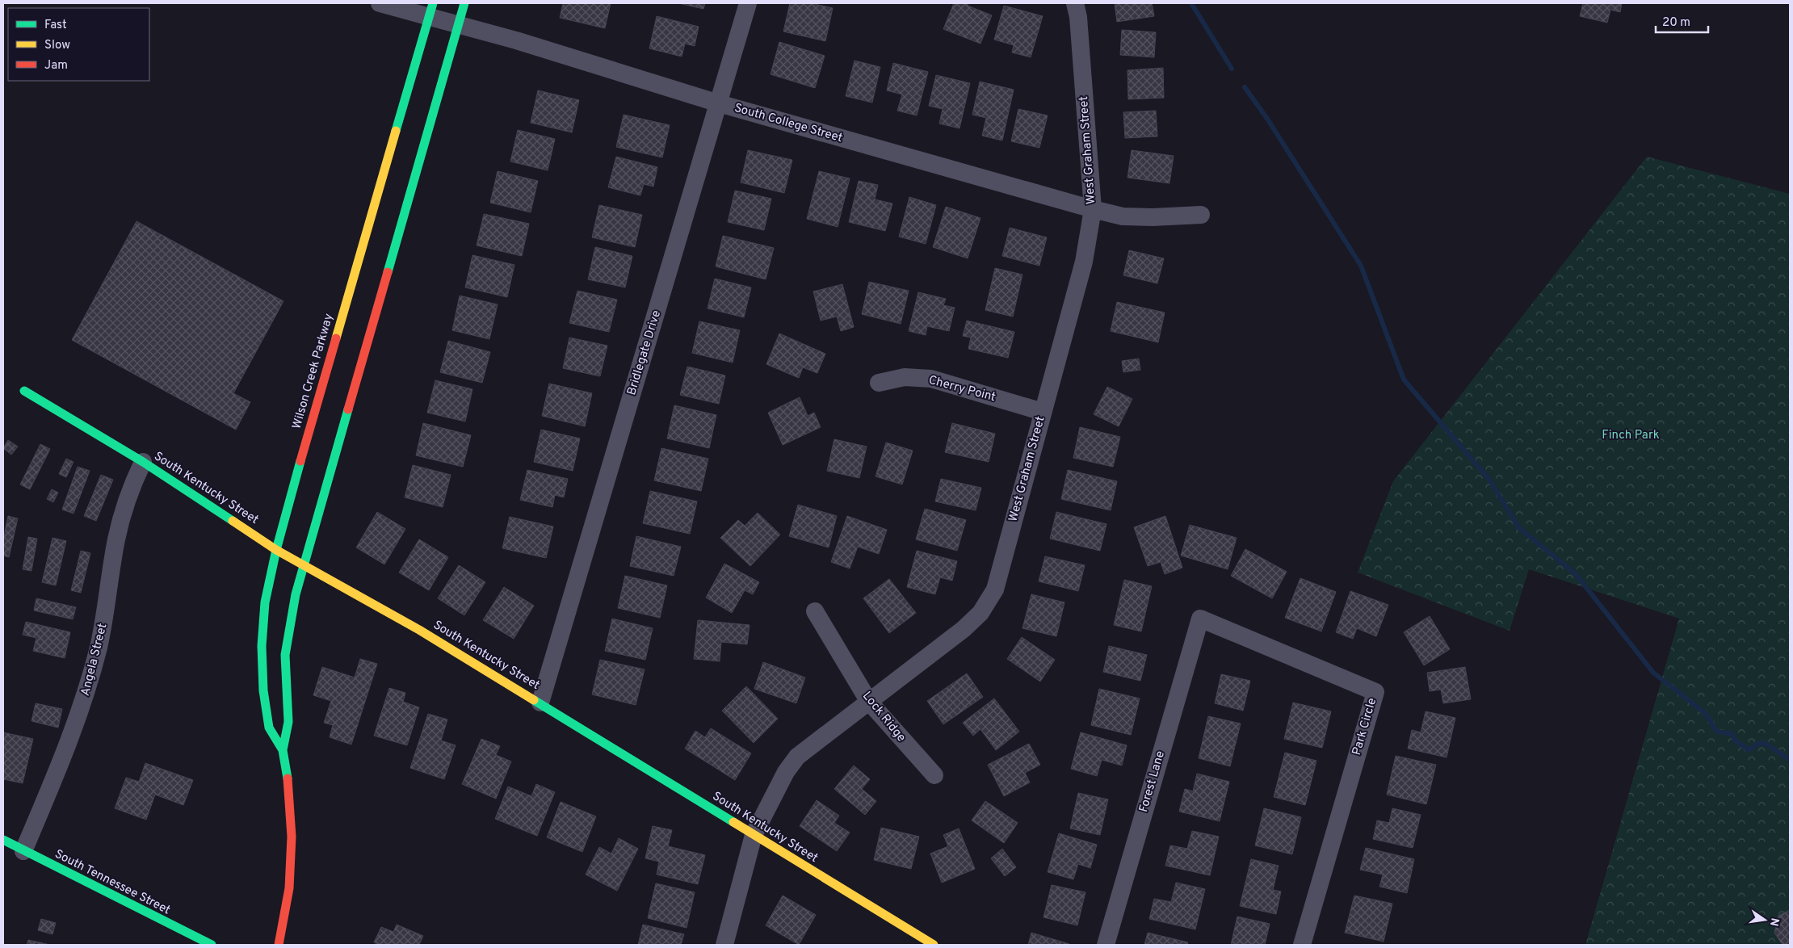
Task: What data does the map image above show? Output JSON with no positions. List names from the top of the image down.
{
  "streets": {
    "main road": ["Wilson Creek Parkway", "South Kentucky Street", "South Tennessee Street"],
    "street": [
      "South College Street",
      "West Graham Street",
      "Bridlegate Drive",
      "Cherry Point",
      "Angela Street",
      "Lock Ridge",
      "Park Circle",
      "Forest Lane"
    ]
  },
  "crossings": [
    ["South College Street", "West Graham Street"],
    ["South College Street", "Bridlegate Drive"],
    ["South College Street", "Wilson Creek Parkway"],
    ["West Graham Street", "Cherry Point"],
    ["West Graham Street", "South Kentucky Street"],
    ["West Graham Street", "Lock Ridge"],
    ["Bridlegate Drive", "South Kentucky Street"],
    ["Wilson Creek Parkway", "South Kentucky Street"],
    ["South Kentucky Street", "Angela Street"],
    ["Angela Street", "South Tennessee Street"],
    ["Park Circle", "Forest Lane"]
  ],
  "parks": ["Finch Park"],
  "legend": ["Fast", "Slow", "Jam"],
  "scale_bar": "20 m",
  "north": "right"
}
